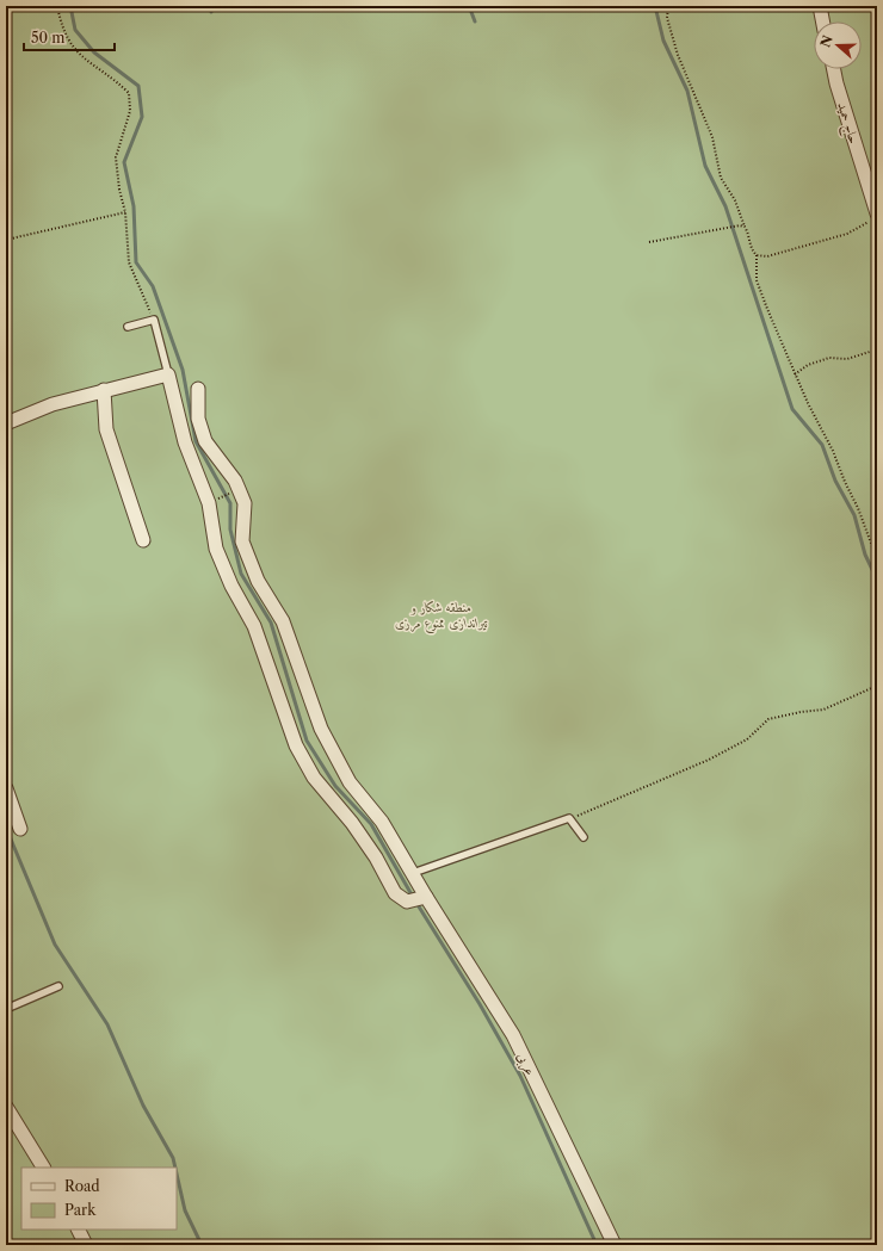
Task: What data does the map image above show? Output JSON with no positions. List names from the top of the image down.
{
  "streets": {
    "street": ["حاج حمید", "عربی"]
  },
  "parks": ["منطقه شکار و تیراندازی ممنوع مرزی"],
  "legend": ["Road", "Park"],
  "scale_bar": "50 m",
  "north": "left"
}
